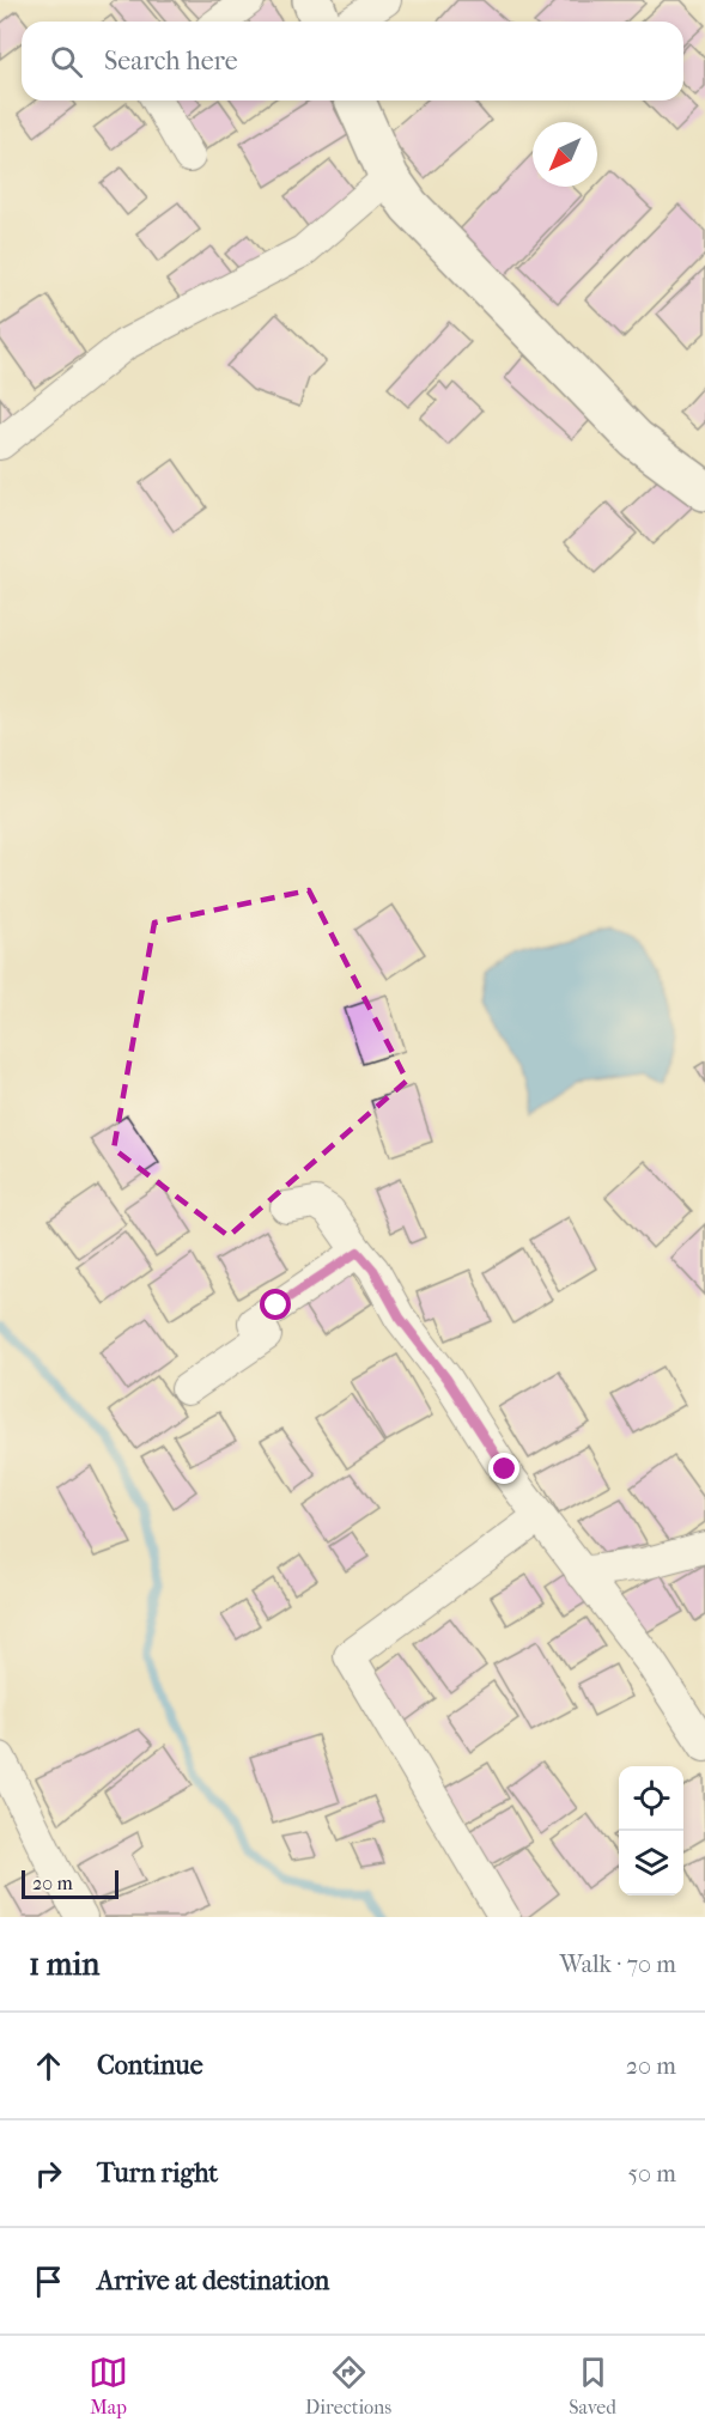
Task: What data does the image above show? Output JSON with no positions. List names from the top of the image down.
{
  "scale_bar": "20 m",
  "north": "bottom left",
  "page": {
    "search": "Search here",
    "scale": "20 m",
    "heading": ["1 min", "Walk · 70 m"],
    "list": [
      ["Continue", "20 m"],
      ["Turn right", "50 m"],
      "Arrive at destination"
    ],
    "nav": ["Map", "Directions", "Saved"]
  }
}
